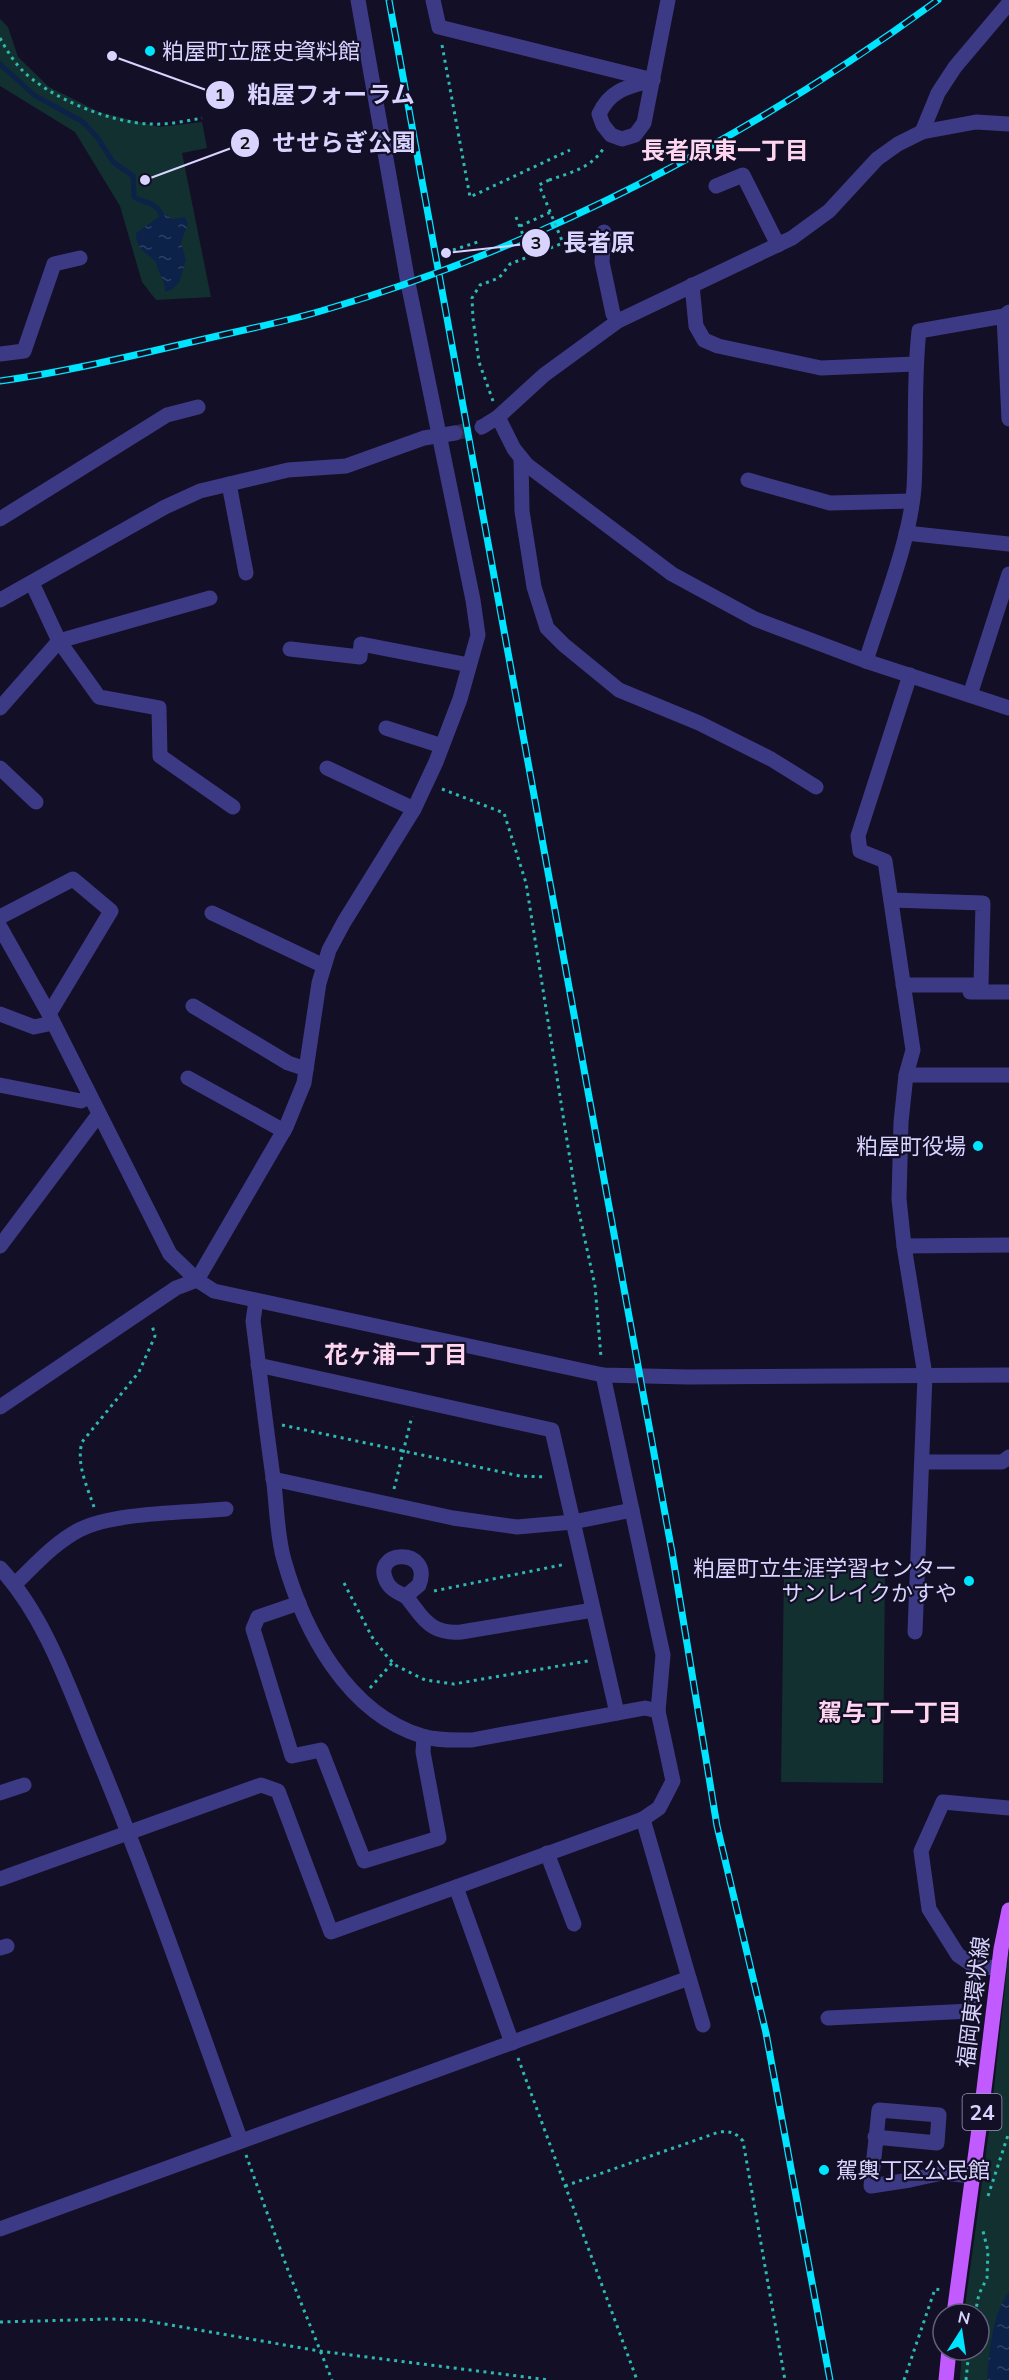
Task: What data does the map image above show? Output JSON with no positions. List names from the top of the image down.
{
  "streets": {
    "main road": ["福岡東環状線", "24"]
  },
  "districts": ["長者原東一丁目", "花ヶ浦一丁目", "駕与丁一丁目"],
  "places": [
    "粕屋町立歴史資料館",
    "粕屋フォーラム",
    "せせらぎ公園",
    "長者原",
    "粕屋町役場",
    "粕屋町立生涯学習センター サンレイクかすや",
    "駕輿丁区公民館"
  ],
  "north": "top"
}
